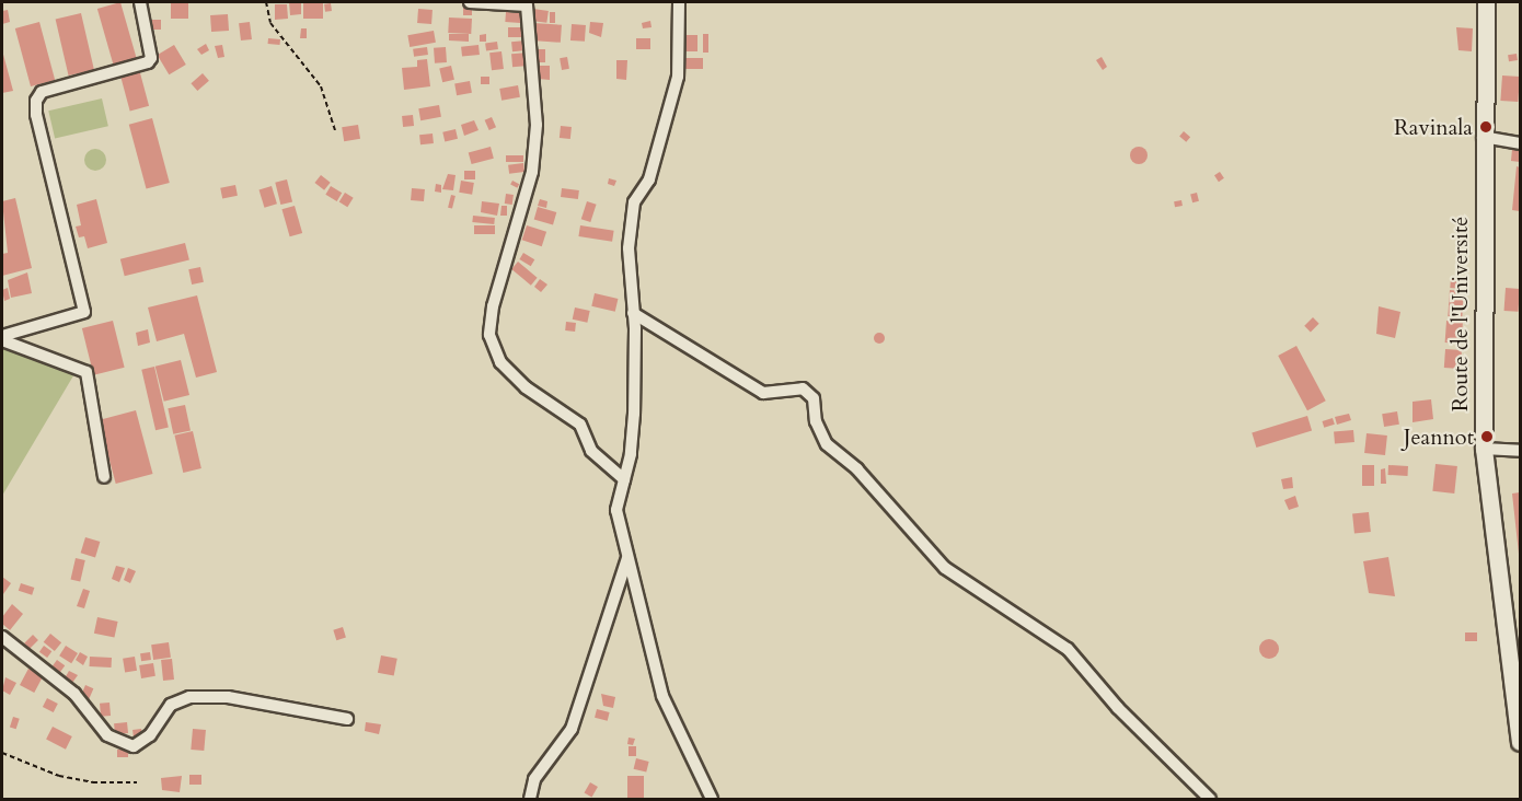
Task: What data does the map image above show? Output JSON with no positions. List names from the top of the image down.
{
  "streets": {
    "street": ["Route de l'Université"]
  },
  "places": ["Ravinala", "Jeannot"]
}
